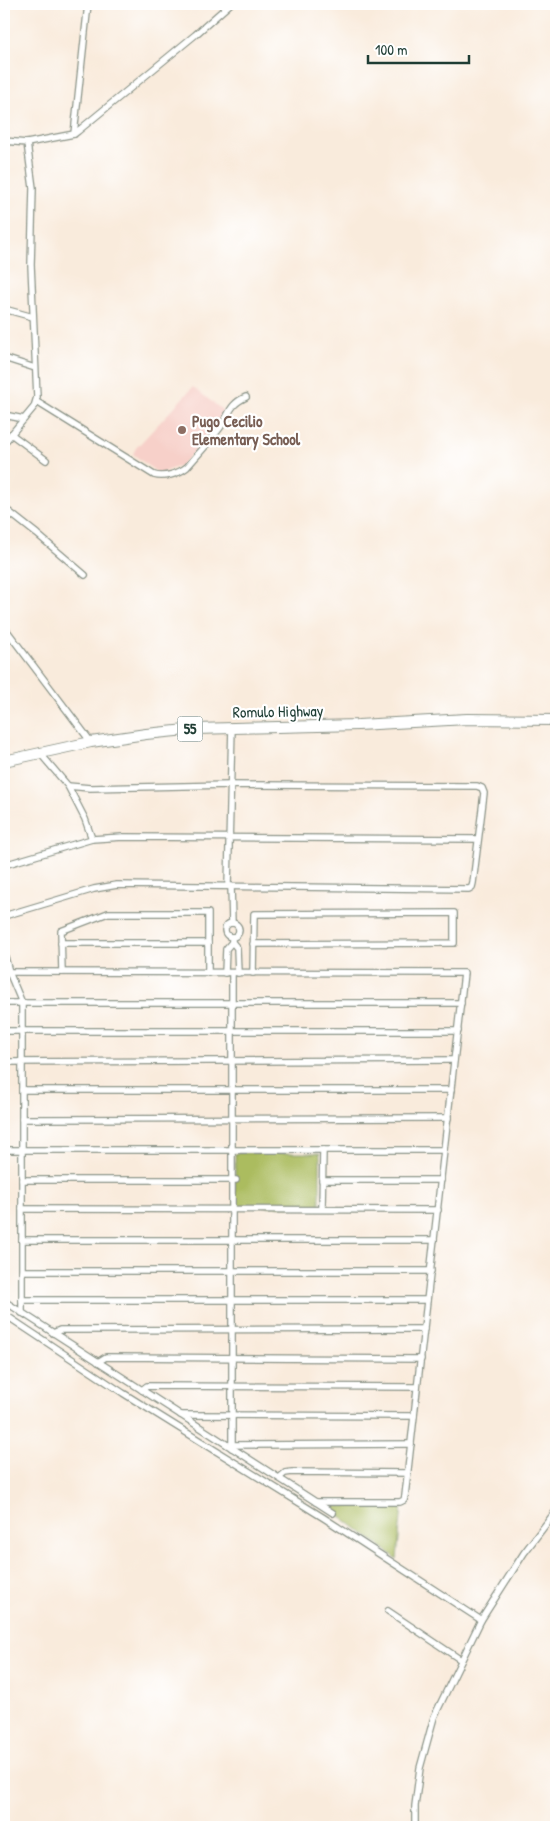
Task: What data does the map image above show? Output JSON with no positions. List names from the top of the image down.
{
  "streets": {
    "highway": ["Romulo Highway", "55"]
  },
  "places": ["Pugo Cecilio Elementary School"],
  "scale_bar": "100 m"
}
